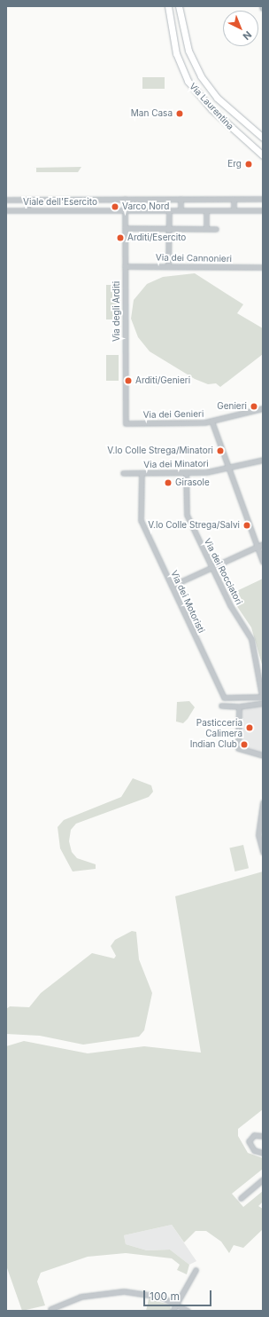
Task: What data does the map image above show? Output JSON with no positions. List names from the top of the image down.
{
  "streets": {
    "main road": ["Via Laurentina"],
    "street": [
      "Viale dell'Esercito",
      "Via dei Cannonieri",
      "Via degli Arditi",
      "Via dei Genieri",
      "Via dei Minatori",
      "Via dei Rocciatori",
      "Via dei Motoristi"
    ]
  },
  "crossings": [
    ["Viale dell'Esercito", "Via degli Arditi"],
    ["Via dei Cannonieri", "Via degli Arditi"],
    ["Via degli Arditi", "Via dei Genieri"],
    ["Via dei Minatori", "Via dei Rocciatori"],
    ["Via dei Minatori", "Via dei Motoristi"],
    ["Via dei Rocciatori", "Via dei Motoristi"]
  ],
  "places": [
    "Man Casa",
    "Erg",
    "Varco Nord",
    "Arditi/Esercito",
    "Arditi/Genieri",
    "Genieri",
    "V.lo Colle Strega/Minatori",
    "Girasole",
    "V.lo Colle Strega/Salvi",
    "Pasticceria Calimera",
    "Indian Club"
  ],
  "scale_bar": "100 m",
  "north": "bottom right"
}
